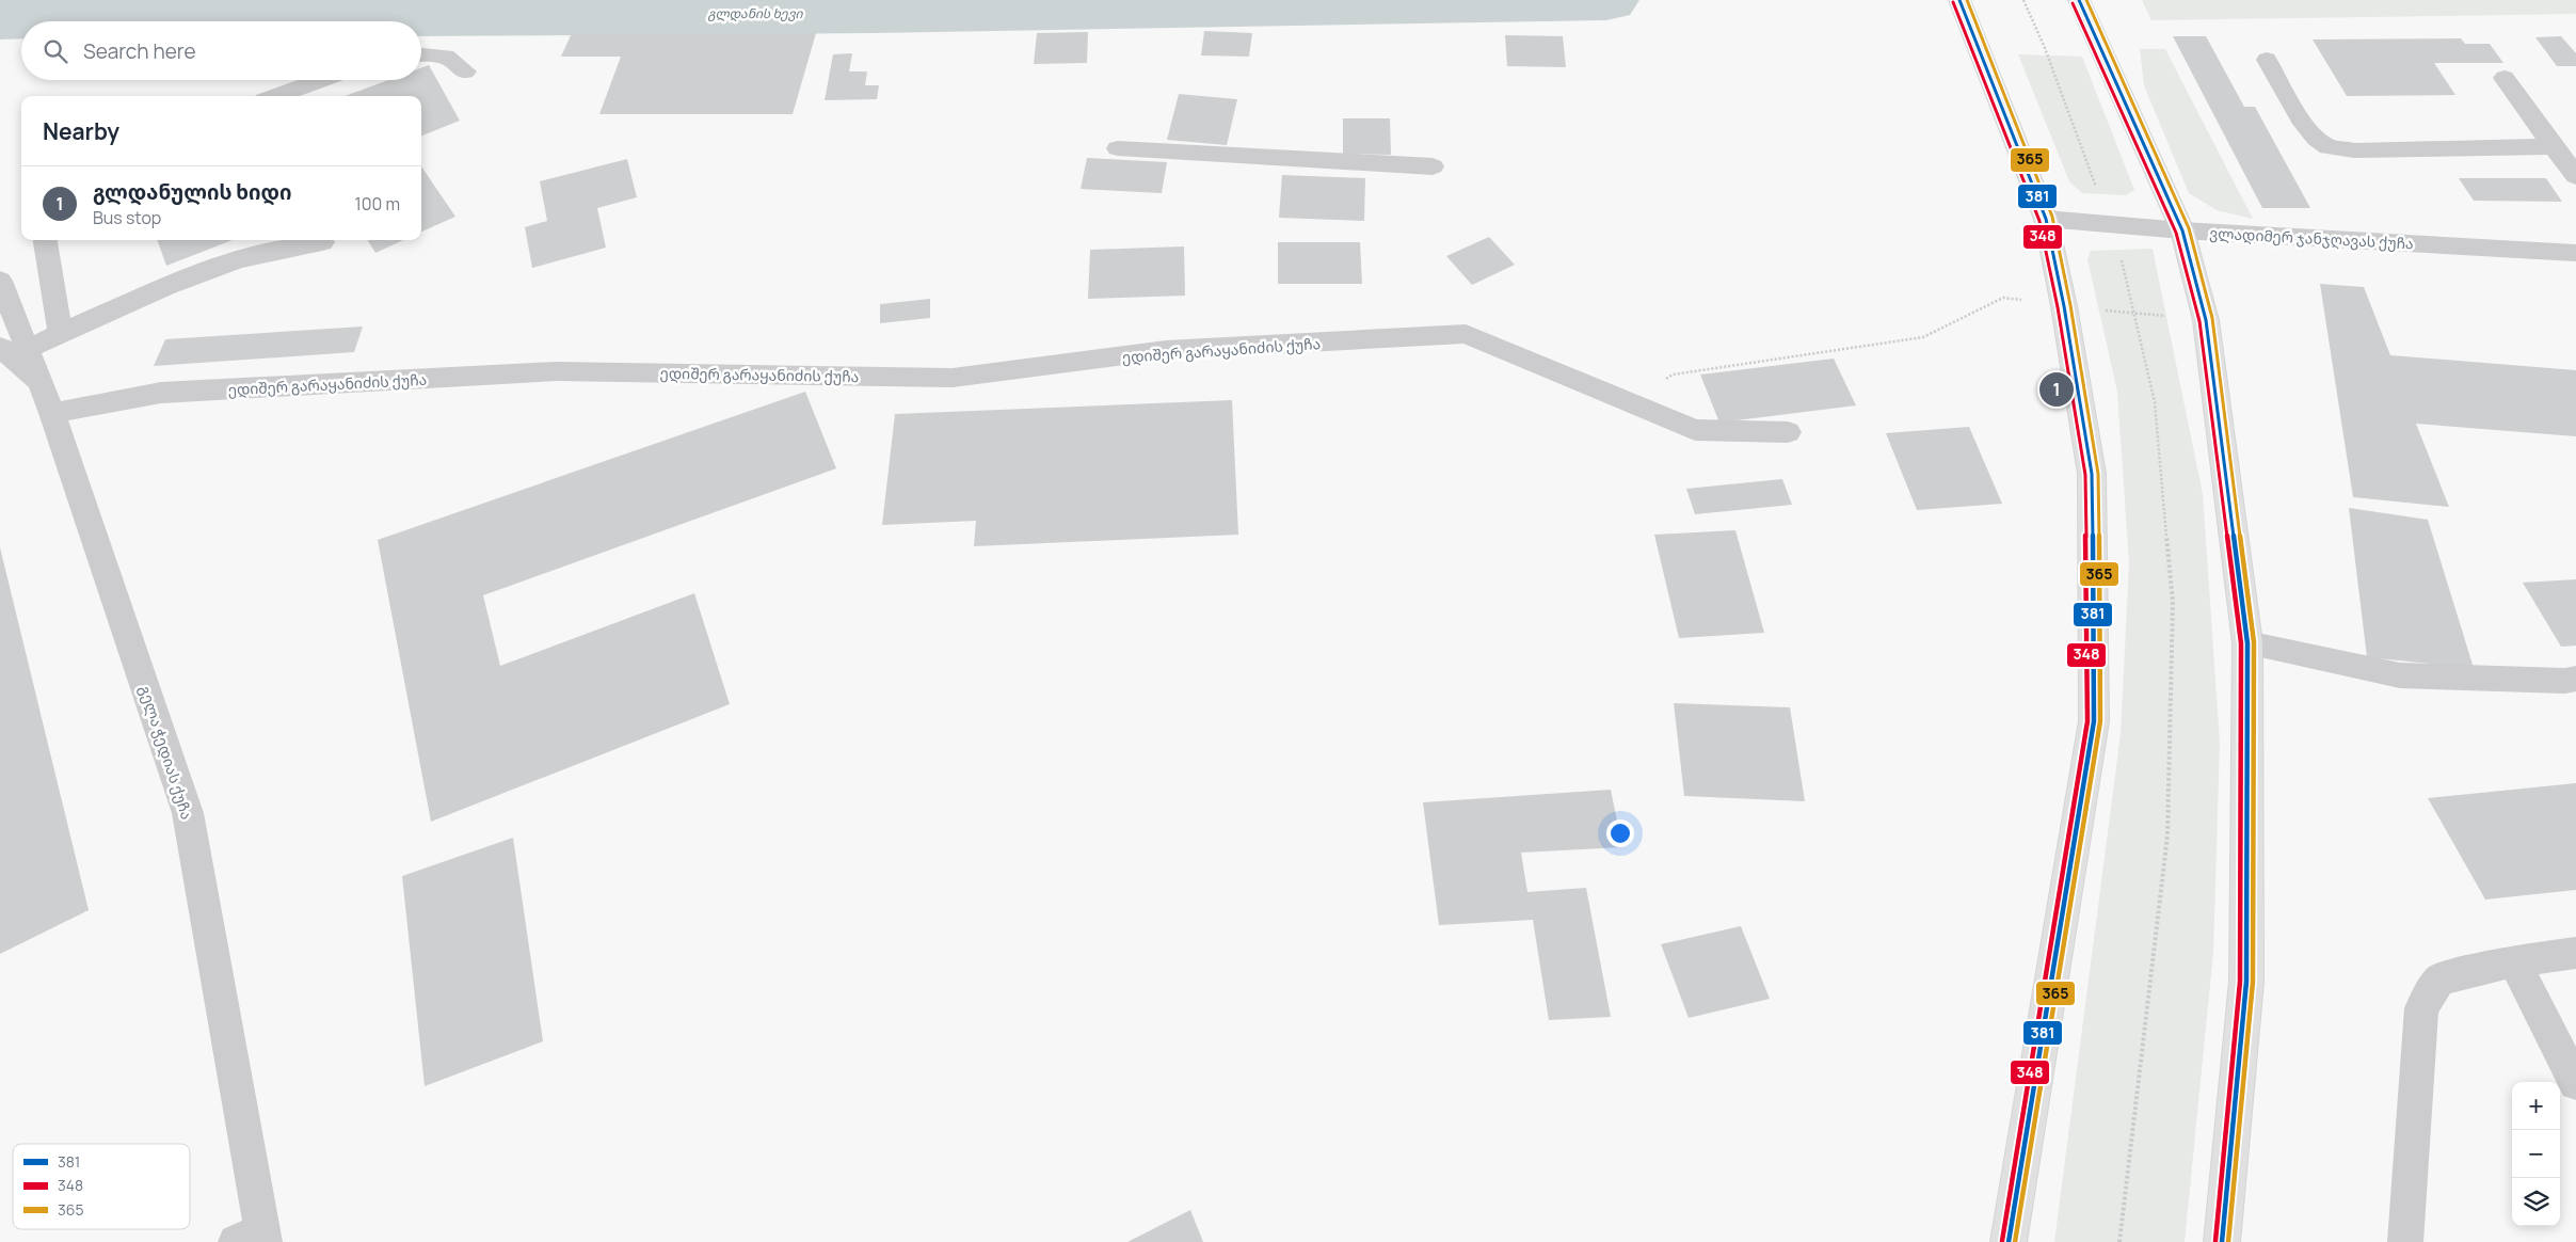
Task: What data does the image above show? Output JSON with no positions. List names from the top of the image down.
{
  "streets": {
    "street": ["ვლადიმერ ჯანჯღავას ქუჩა", "ედიშერ გარაყანიძის ქუჩა", "გელა ჭედიას ქუჩა"]
  },
  "crossings": [
    ["ედიშერ გარაყანიძის ქუჩა", "გელა ჭედიას ქუჩა"]
  ],
  "water": ["გლდანის ხევი"],
  "lines": ["transit line 381", "transit line 365", "transit line 348"],
  "legend": ["381", "348", "365"],
  "page": {
    "search": "Search here",
    "heading": "Nearby",
    "list": [
      {
        "mark": "1",
        "name": "გლდანულის ხიდი",
        "note": "Bus stop",
        "value": "100 m"
      }
    ],
    "pins": "1",
    "map_buttons": ["+", "−"]
  }
}
